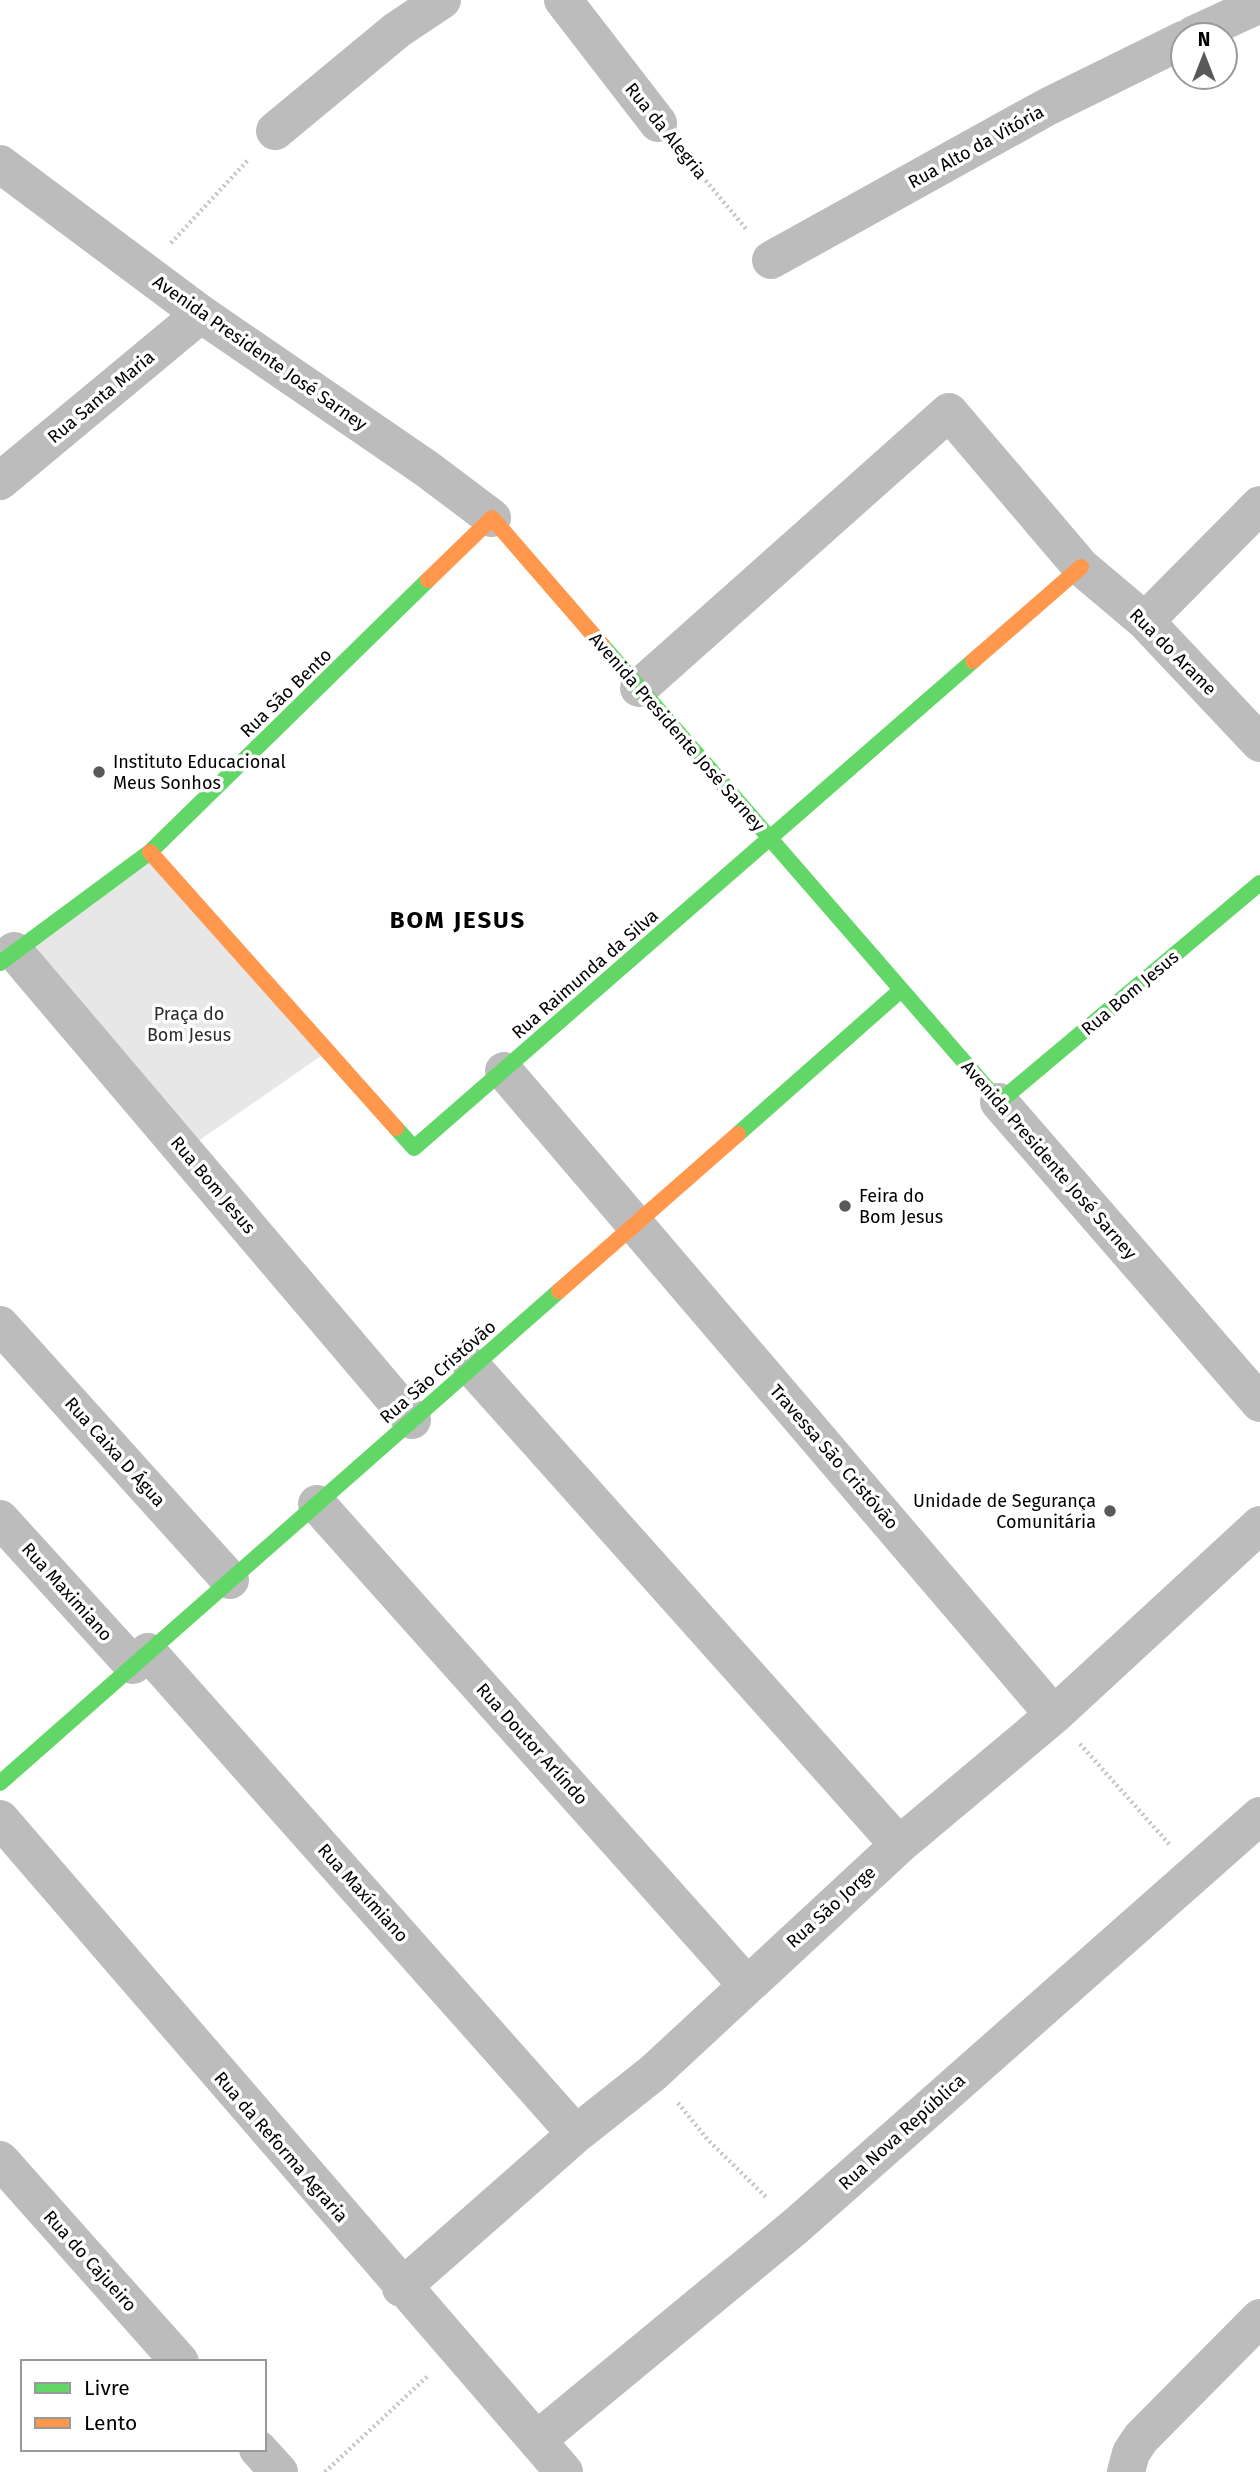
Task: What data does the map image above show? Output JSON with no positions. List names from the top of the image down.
{
  "streets": {
    "street": [
      "Rua da Alegria",
      "Rua Alto da Vitória",
      "Avenida Presidente José Sarney",
      "Rua Santa Maria",
      "Rua do Arame",
      "Rua São Bento",
      "Rua Raimunda da Silva",
      "Rua Bom Jesus",
      "Rua São Cristóvão",
      "Rua Caixa D Água",
      "Travessa São Cristóvão",
      "Rua Maximiano",
      "Rua Doutor Arlíndo",
      "Rua Maxímiano",
      "Rua São Jorge",
      "Rua Nova República",
      "Rua da Reforma Agraria",
      "Rua do Cajueiro"
    ]
  },
  "crossings": [
    ["Rua da Alegria", "Rua Alto da Vitória"],
    ["Avenida Presidente José Sarney", "Rua Santa Maria"],
    ["Avenida Presidente José Sarney", "Rua São Bento"],
    ["Avenida Presidente José Sarney", "Rua Raimunda da Silva"],
    ["Avenida Presidente José Sarney", "Rua Bom Jesus"],
    ["Avenida Presidente José Sarney", "Rua São Cristóvão"],
    ["Rua do Arame", "Rua Raimunda da Silva"],
    ["Rua São Bento", "Rua Raimunda da Silva"],
    ["Rua São Bento", "Rua Bom Jesus"],
    ["Rua Raimunda da Silva", "Travessa São Cristóvão"],
    ["Rua Bom Jesus", "Rua São Cristóvão"],
    ["Rua São Cristóvão", "Rua Caixa D Água"],
    ["Rua São Cristóvão", "Travessa São Cristóvão"],
    ["Rua São Cristóvão", "Rua Maximiano"],
    ["Rua São Cristóvão", "Rua Doutor Arlíndo"],
    ["Rua São Cristóvão", "Rua Maxímiano"],
    ["Travessa São Cristóvão", "Rua São Jorge"],
    ["Rua Maximiano", "Rua Maxímiano"],
    ["Rua Doutor Arlíndo", "Rua São Jorge"],
    ["Rua Maxímiano", "Rua São Jorge"],
    ["Rua São Jorge", "Rua da Reforma Agraria"],
    ["Rua Nova República", "Rua da Reforma Agraria"]
  ],
  "districts": ["BOM JESUS"],
  "parks": ["Praça do Bom Jesus"],
  "places": ["Instituto Educacional Meus Sonhos", "Feira do Bom Jesus", "Unidade de Segurança Comunitária"],
  "legend": ["Livre", "Lento"],
  "north": "top"
}
